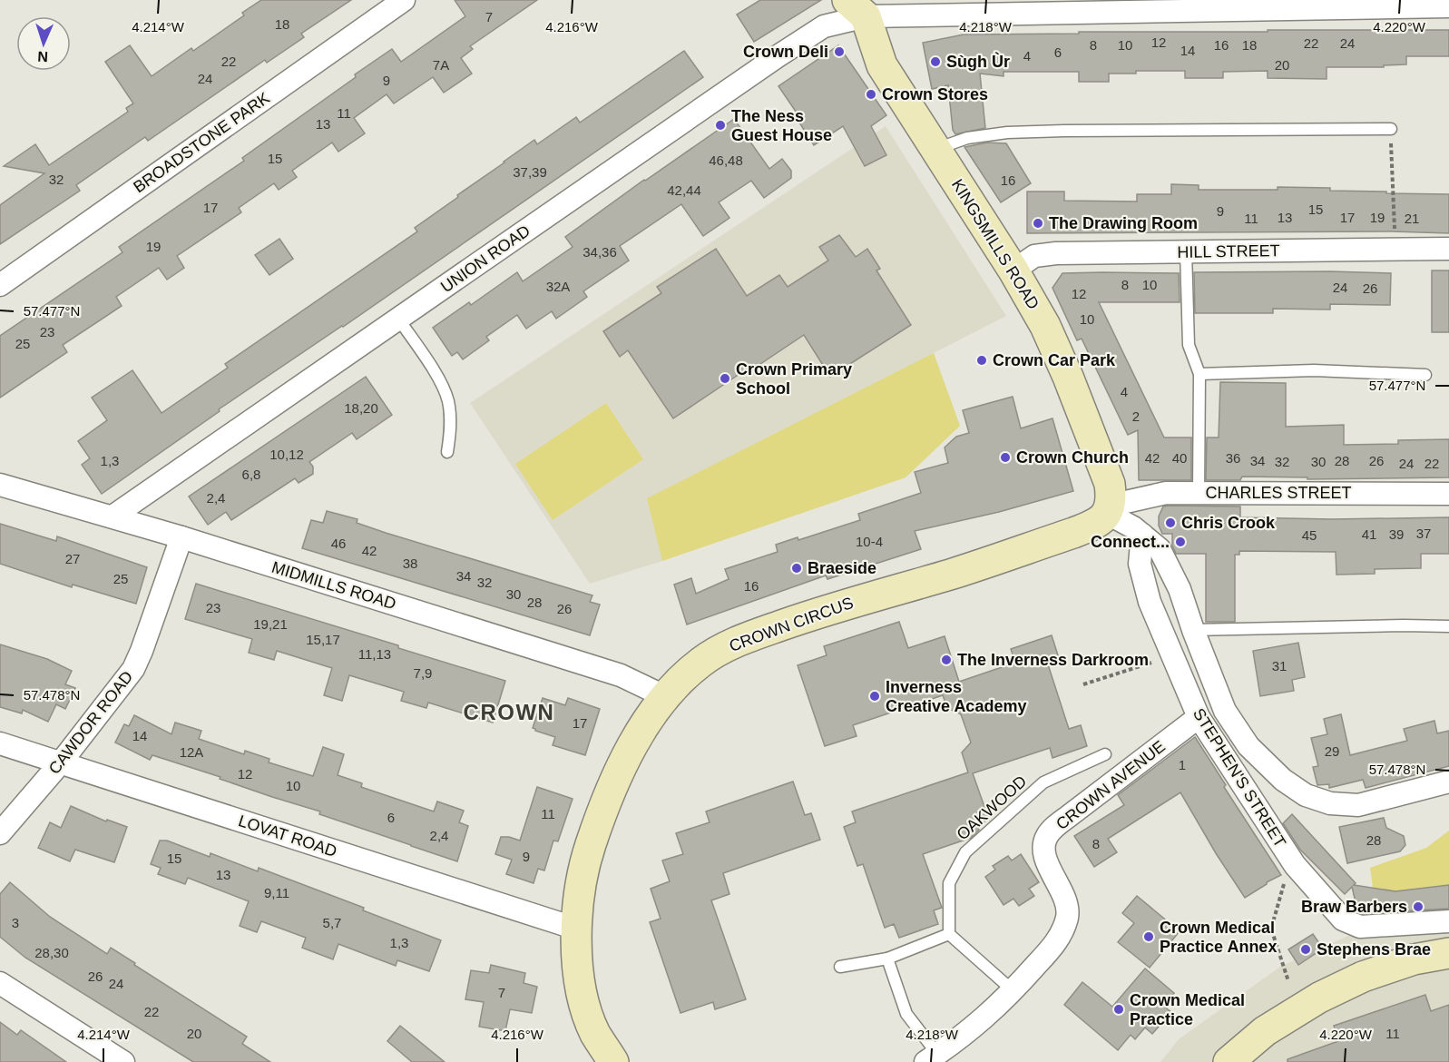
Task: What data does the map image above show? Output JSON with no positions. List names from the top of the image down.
{
  "streets": {
    "street": [
      "BROADSTONE PARK",
      "KINGSMILLS ROAD",
      "HILL STREET",
      "UNION ROAD",
      "CHARLES STREET",
      "MIDMILLS ROAD",
      "CROWN CIRCUS",
      "CAWDOR ROAD",
      "STEPHEN'S STREET",
      "CROWN AVENUE",
      "LOVAT ROAD"
    ],
    "lane": ["OAKWOOD"]
  },
  "crossings": [
    ["KINGSMILLS ROAD", "HILL STREET"],
    ["KINGSMILLS ROAD", "UNION ROAD"],
    ["KINGSMILLS ROAD", "CHARLES STREET"],
    ["KINGSMILLS ROAD", "CROWN CIRCUS"],
    ["UNION ROAD", "MIDMILLS ROAD"],
    ["CHARLES STREET", "CROWN CIRCUS"],
    ["MIDMILLS ROAD", "CROWN CIRCUS"],
    ["MIDMILLS ROAD", "CAWDOR ROAD"],
    ["CROWN CIRCUS", "LOVAT ROAD"],
    ["CAWDOR ROAD", "LOVAT ROAD"],
    ["STEPHEN'S STREET", "CROWN AVENUE"]
  ],
  "districts": ["CROWN"],
  "places": [
    "Crown Deli",
    "Sùgh Ùr",
    "Crown Stores",
    "The Ness Guest House",
    "The Drawing Room",
    "Crown Car Park",
    "Crown Primary School",
    "Crown Church",
    "Chris Crook",
    "Connect...",
    "Braeside",
    "The Inverness Darkroom",
    "Inverness Creative Academy",
    "Braw Barbers",
    "Crown Medical Practice Annex",
    "Stephens Brae",
    "Crown Medical Practice"
  ],
  "house_numbers": [
    "7",
    "18",
    "12",
    "22",
    "24",
    "8",
    "10",
    "16",
    "18",
    "14",
    "6",
    "4",
    "22",
    "7A",
    "20",
    "24",
    "9",
    "11",
    "13",
    "15",
    "46,48",
    "37,39",
    "32",
    "16",
    "42,44",
    "17",
    "15",
    "9",
    "13",
    "17",
    "19",
    "11",
    "21",
    "19",
    "34,36",
    "8",
    "10",
    "32A",
    "24",
    "26",
    "12",
    "10",
    "23",
    "25",
    "4",
    "18,20",
    "2",
    "10,12",
    "42",
    "40",
    "36",
    "1,3",
    "34",
    "28",
    "26",
    "32",
    "30",
    "24",
    "22",
    "6,8",
    "2,4",
    "37",
    "41",
    "39",
    "45",
    "10-4",
    "46",
    "42",
    "27",
    "38",
    "34",
    "25",
    "32",
    "16",
    "30",
    "28",
    "23",
    "26",
    "19,21",
    "15,17",
    "11,13",
    "31",
    "7,9",
    "17",
    "14",
    "29",
    "12A",
    "1",
    "12",
    "10",
    "11",
    "6",
    "2,4",
    "28",
    "8",
    "9",
    "15",
    "13",
    "9,11",
    "3",
    "5,7",
    "1,3",
    "28,30",
    "26",
    "24",
    "7",
    "22",
    "20",
    "11"
  ],
  "north": "bottom",
  "coordinates": [
    "4.214°W",
    "4.216°W",
    "4.218°W",
    "4.220°W",
    "57.477°N",
    "57.478°N"
  ]
}
